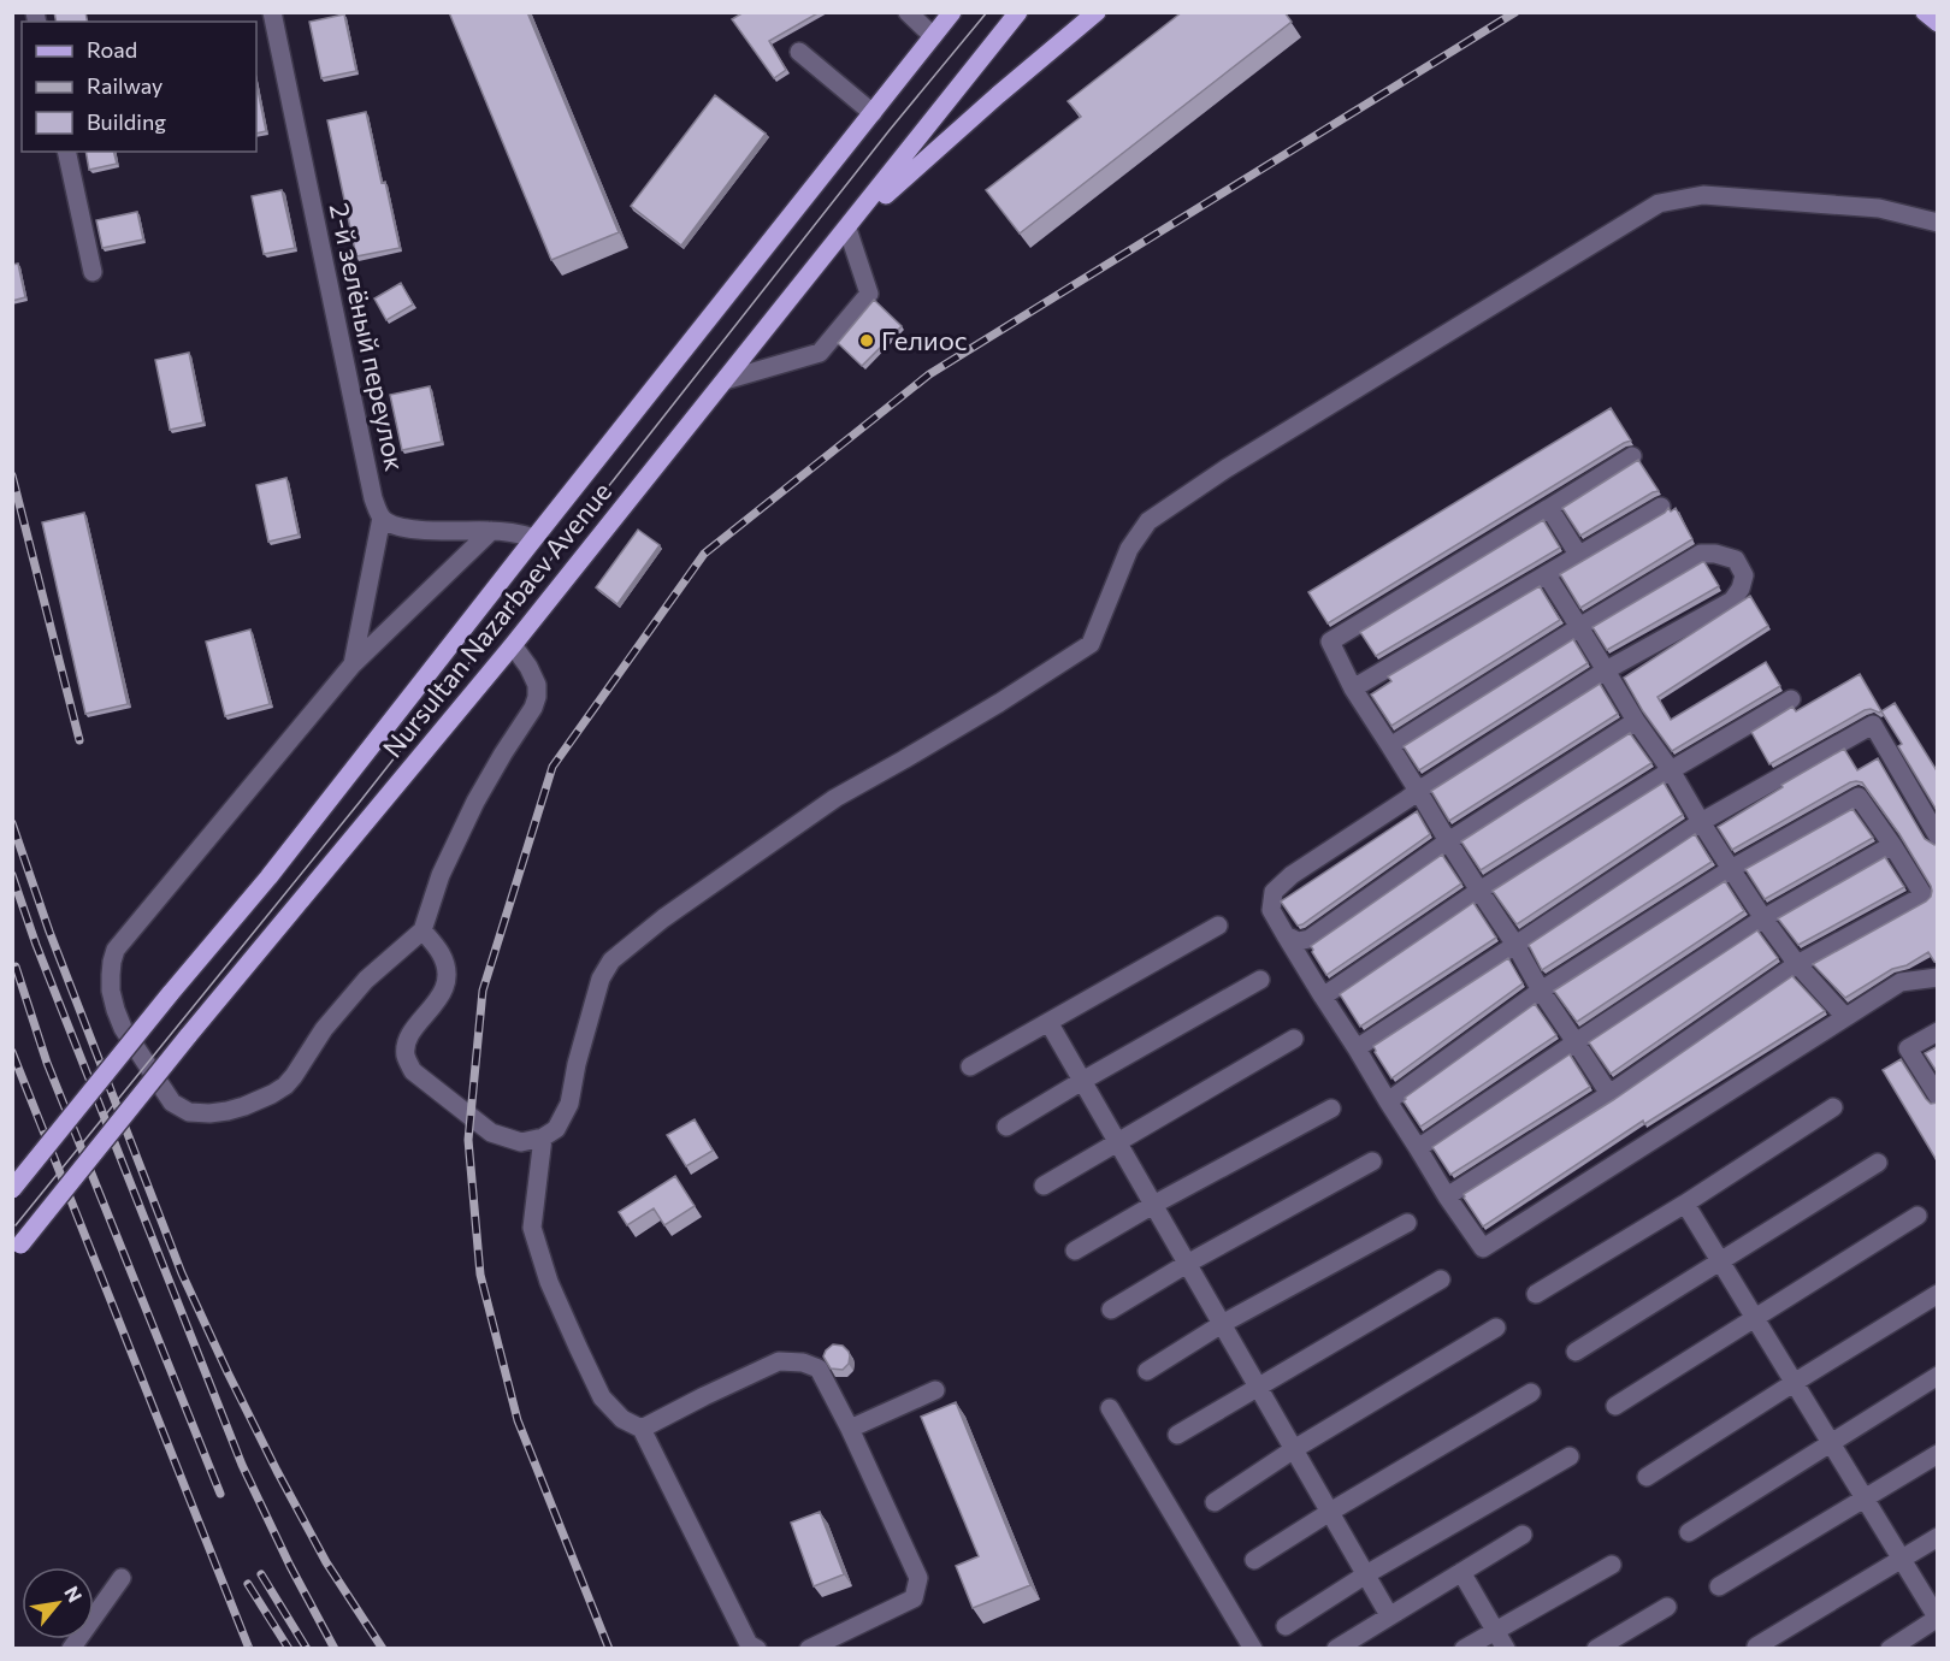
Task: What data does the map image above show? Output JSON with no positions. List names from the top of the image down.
{
  "streets": {
    "main road": ["Nursultan Nazarbaev Avenue"],
    "street": ["2-й зелёный переулок"]
  },
  "places": ["Гелиос"],
  "legend": ["Road", "Railway", "Building"],
  "north": "top right"
}
